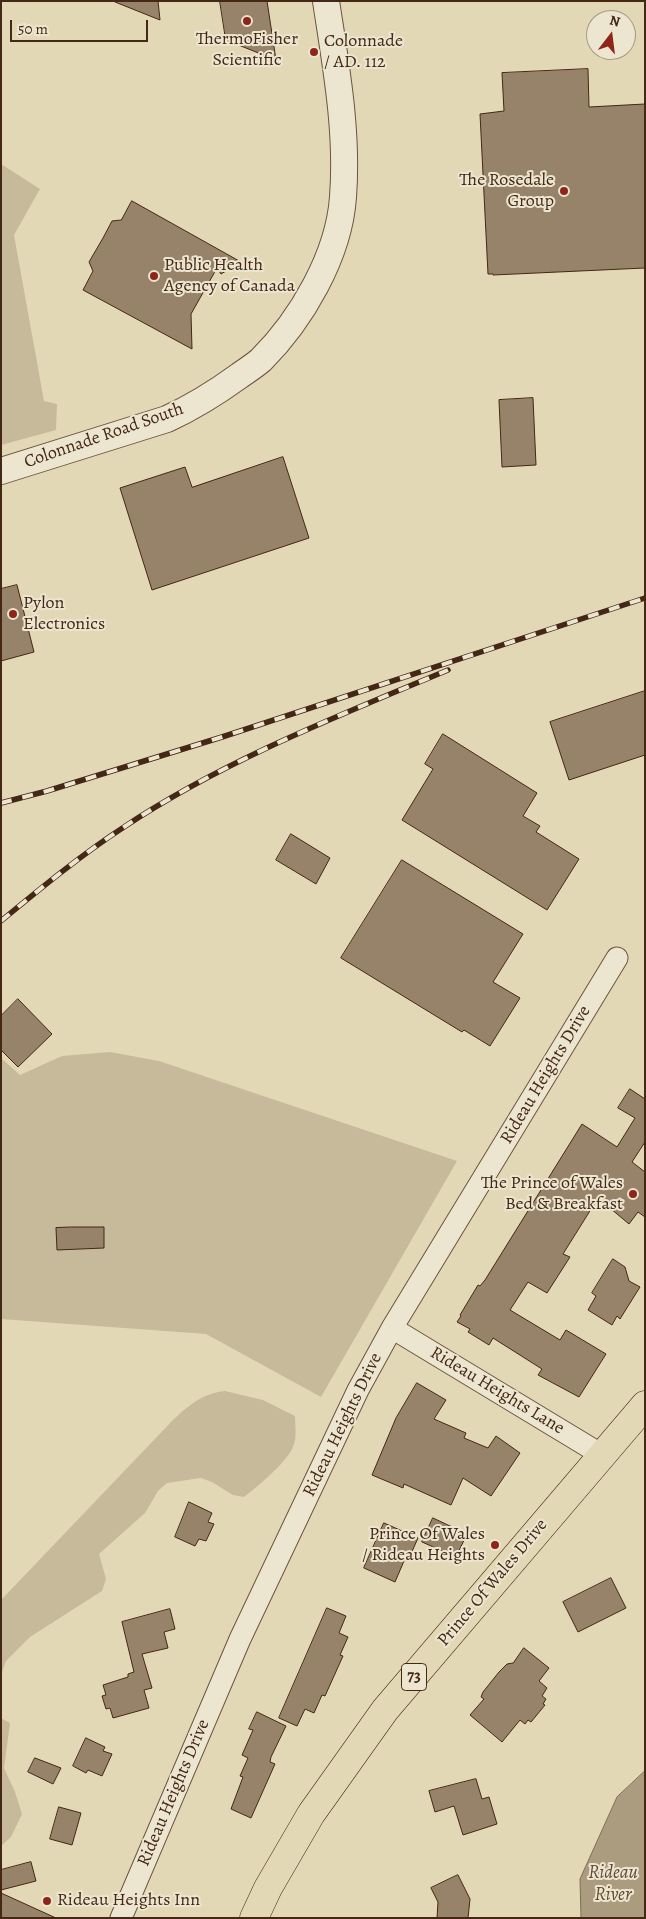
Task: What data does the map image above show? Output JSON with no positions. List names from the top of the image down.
{
  "streets": {
    "main road": ["Prince Of Wales Drive", "73"],
    "street": ["Colonnade Road South", "Rideau Heights Drive", "Rideau Heights Lane"]
  },
  "crossings": [
    ["Rideau Heights Drive", "Rideau Heights Lane"],
    ["Rideau Heights Lane", "Prince Of Wales Drive"]
  ],
  "water": ["Rideau River"],
  "places": [
    "ThermoFisher Scientific",
    "Colonnade / AD. 112",
    "The Rosedale Group",
    "Public Health Agency of Canada",
    "Pylon Electronics",
    "The Prince of Wales Bed & Breakfast",
    "Prince Of Wales / Rideau Heights",
    "Rideau Heights Inn"
  ],
  "scale_bar": "50 m",
  "north": "top"
}
